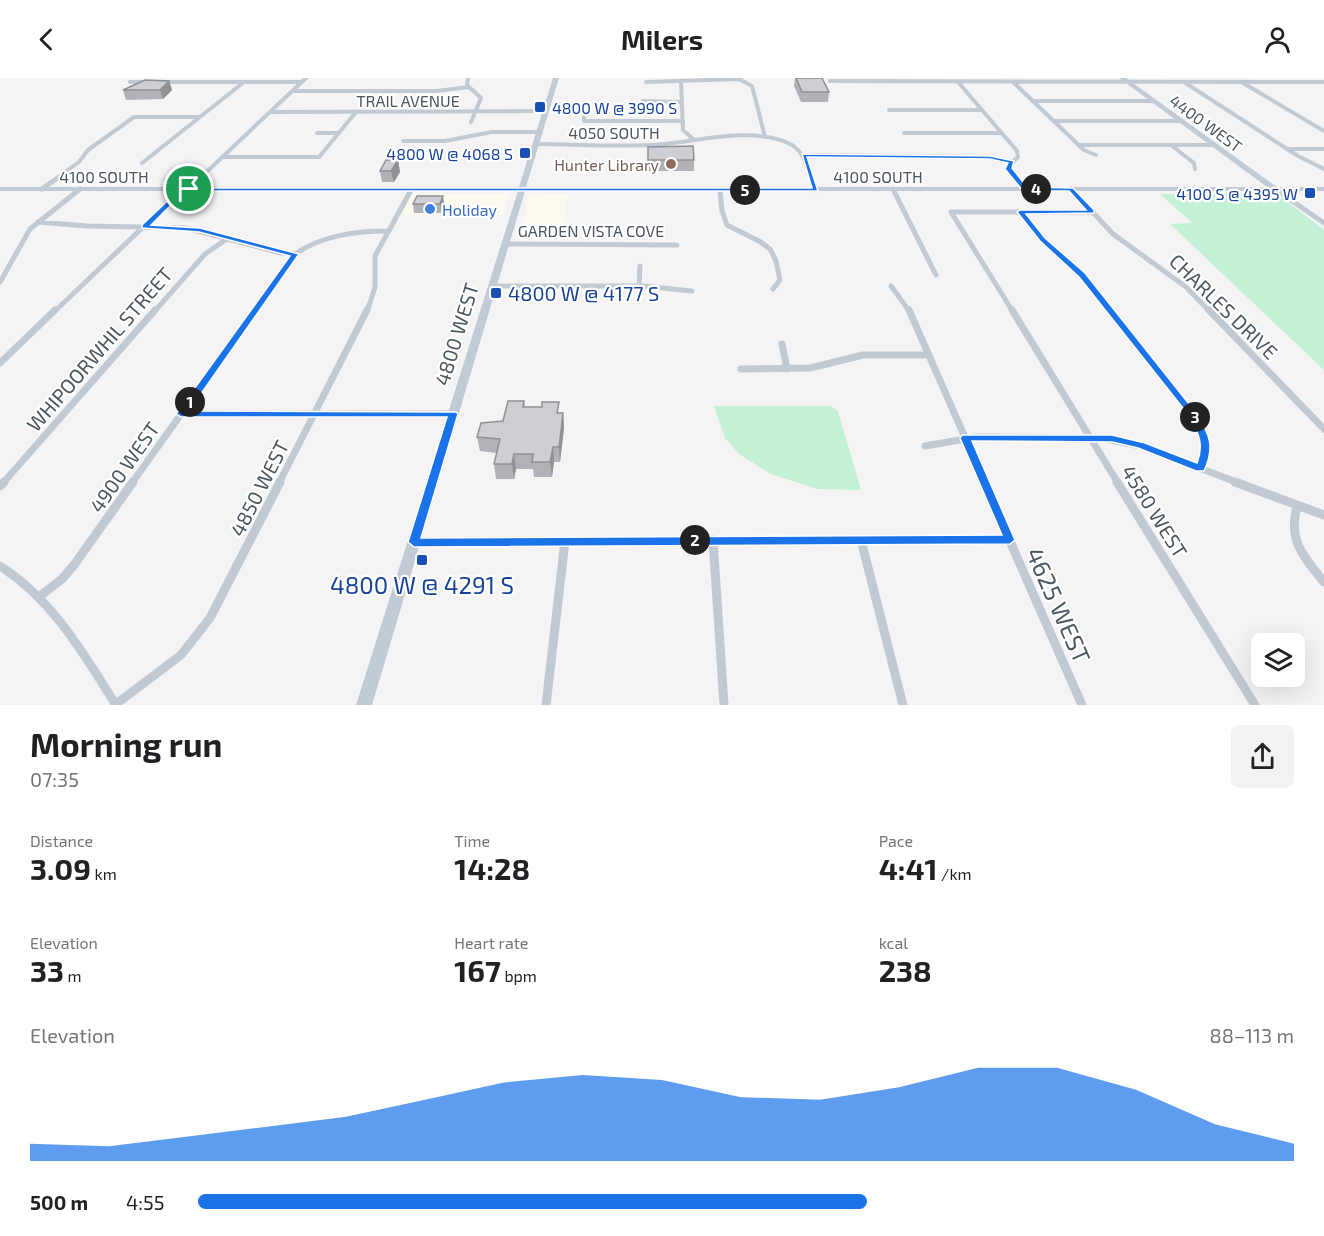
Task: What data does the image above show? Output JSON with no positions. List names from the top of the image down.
{
  "streets": {
    "main road": ["4400 WEST", "4100 SOUTH", "4800 WEST"],
    "street": [
      "TRAIL AVENUE",
      "4050 SOUTH",
      "GARDEN VISTA COVE",
      "CHARLES DRIVE",
      "WHIPOORWHIL STREET",
      "4900 WEST",
      "4850 WEST",
      "4580 WEST",
      "4625 WEST"
    ]
  },
  "crossings": [
    ["TRAIL AVENUE", "4800 WEST"],
    ["4400 WEST", "4100 SOUTH"],
    ["4050 SOUTH", "4800 WEST"],
    ["4100 SOUTH", "CHARLES DRIVE"],
    ["4100 SOUTH", "4800 WEST"],
    ["4100 SOUTH", "4850 WEST"],
    ["GARDEN VISTA COVE", "4800 WEST"],
    ["4900 WEST", "4850 WEST"]
  ],
  "places": {
    "transit": [
      "4800 W @ 3990 S",
      "4800 W @ 4068 S",
      "4100 S @ 4395 W",
      "4800 W @ 4177 S",
      "4800 W @ 4291 S"
    ],
    "other": ["Hunter Library", "Holiday"]
  },
  "page": {
    "header": "Milers",
    "pins": [
      "4",
      "5",
      "1",
      "3",
      "2"
    ],
    "heading": ["Morning run", "07:35"],
    "stats": [
      ["Distance", "3.09 km"],
      ["Time", "14:28"],
      ["Pace", "4:41 /km"],
      ["Elevation", "33 m"],
      ["Heart rate", "167 bpm"],
      ["kcal", "238"]
    ],
    "chart": ["Elevation", "88–113 m"],
    "list": [
      {
        "name": "500 m",
        "note": "4:55"
      }
    ]
  }
}
